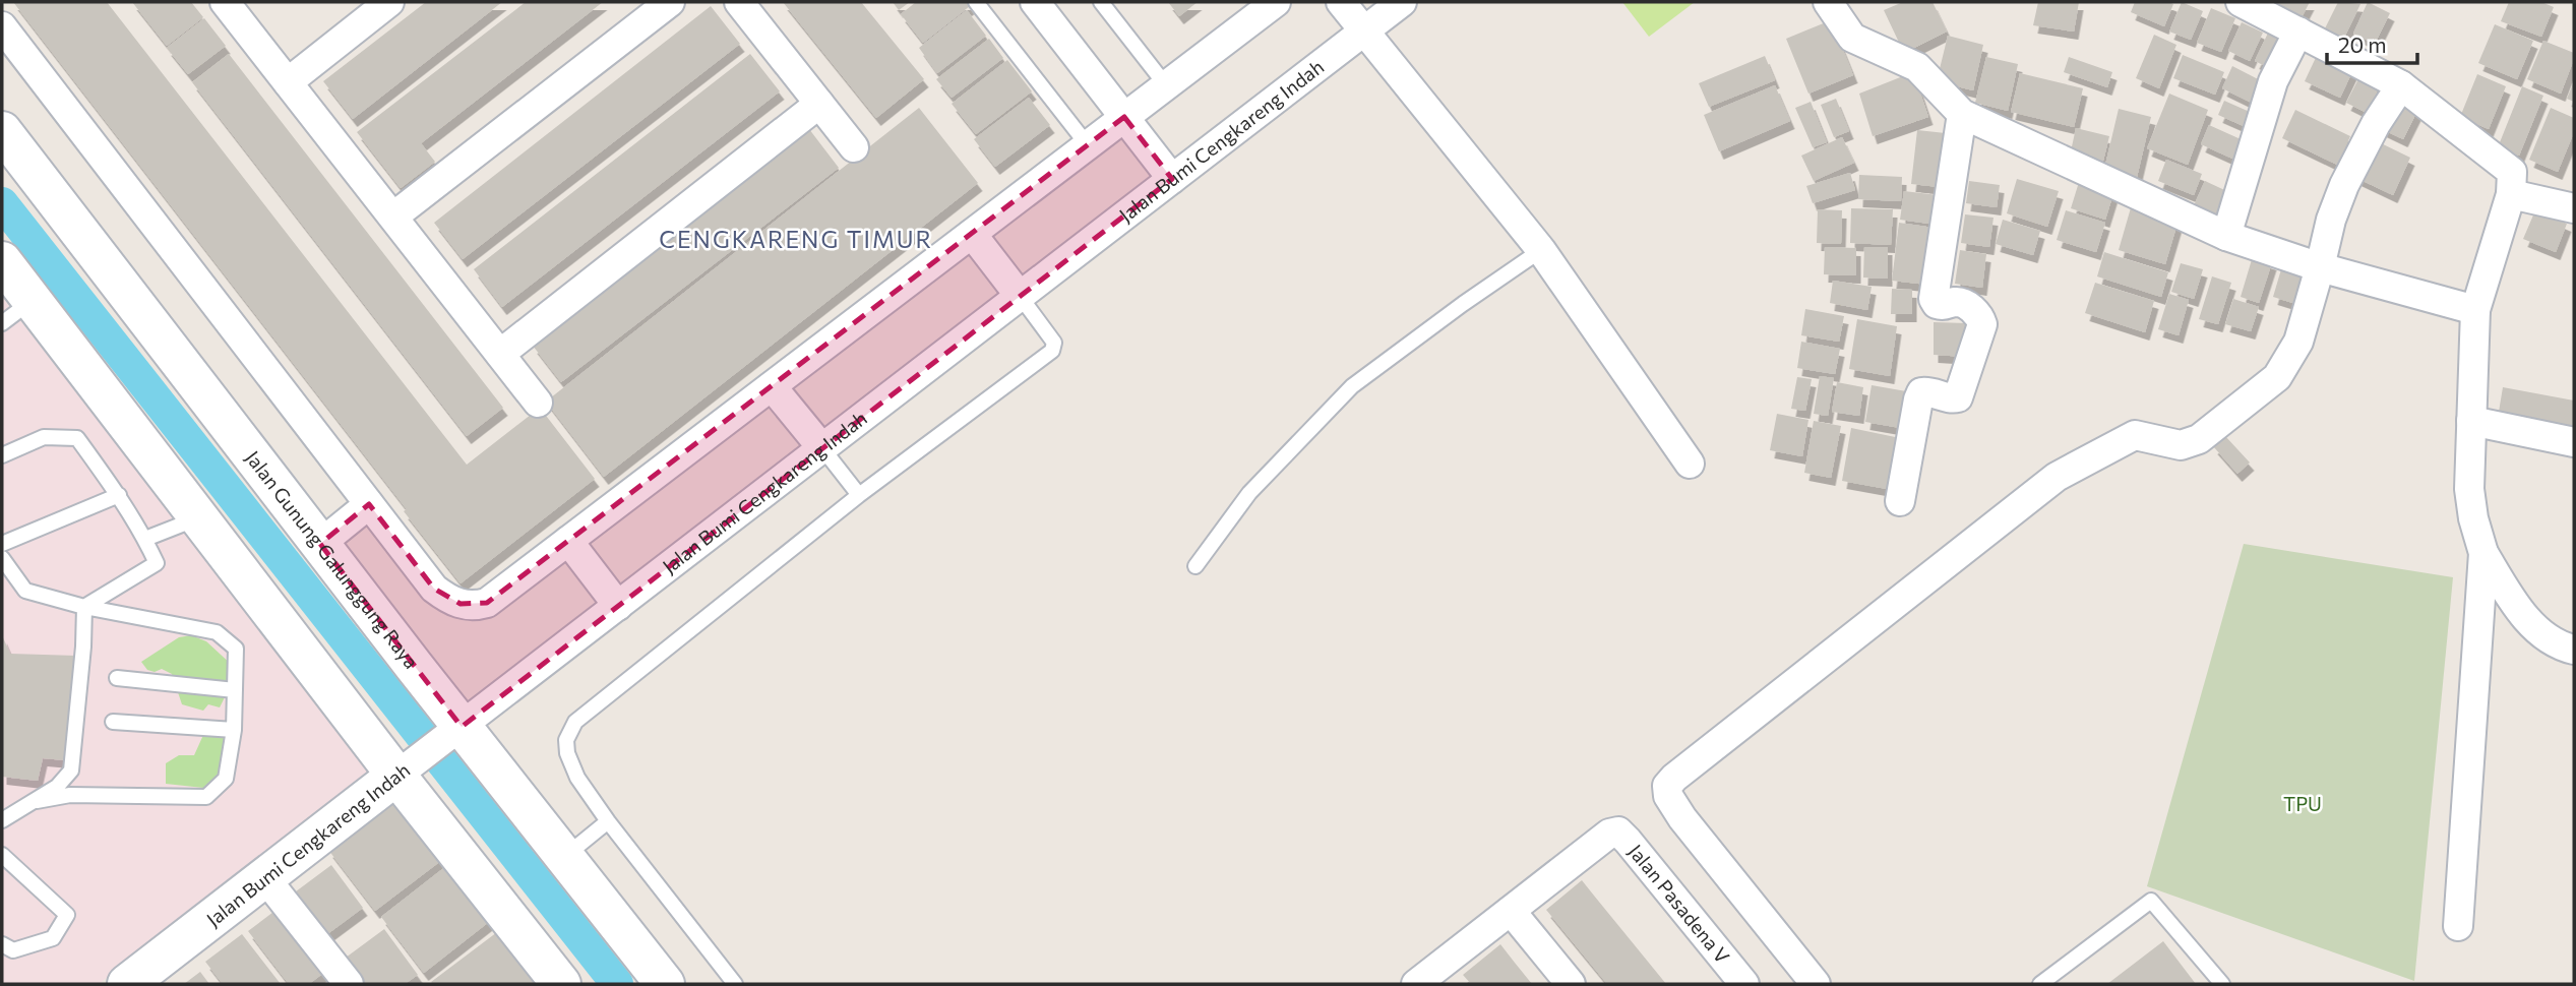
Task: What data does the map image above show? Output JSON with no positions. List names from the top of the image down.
{
  "streets": {
    "street": ["Jalan Bumi Cengkareng Indah", "Jalan Gunung Galunggung Raya", "Jalan Pasadena V"]
  },
  "crossings": [
    ["Jalan Bumi Cengkareng Indah", "Jalan Gunung Galunggung Raya"]
  ],
  "districts": ["CENGKARENG TIMUR"],
  "parks": ["TPU"],
  "scale_bar": "20 m"
}
